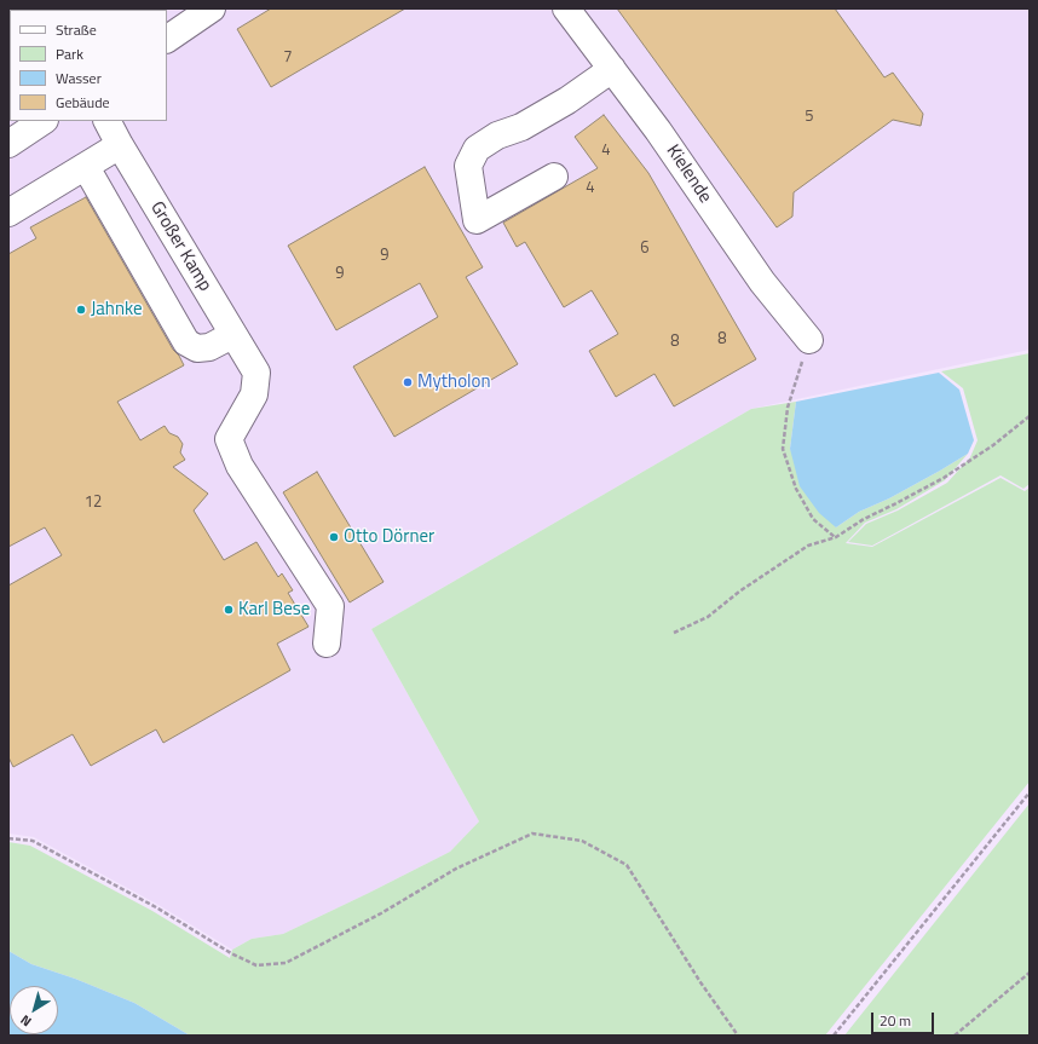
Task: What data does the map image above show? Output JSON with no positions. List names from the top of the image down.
{
  "streets": {
    "street": ["Kielende", "Großer Kamp"]
  },
  "places": [
    "Jahnke",
    "Mytholon",
    "Otto Dörner",
    "Karl Bese"
  ],
  "house_numbers": [
    "7",
    "5",
    "4",
    "4",
    "6",
    "9",
    "9",
    "8",
    "8",
    "12"
  ],
  "legend": [
    "Straße",
    "Park",
    "Wasser",
    "Gebäude"
  ],
  "scale_bar": "20 m",
  "north": "bottom left"
}
